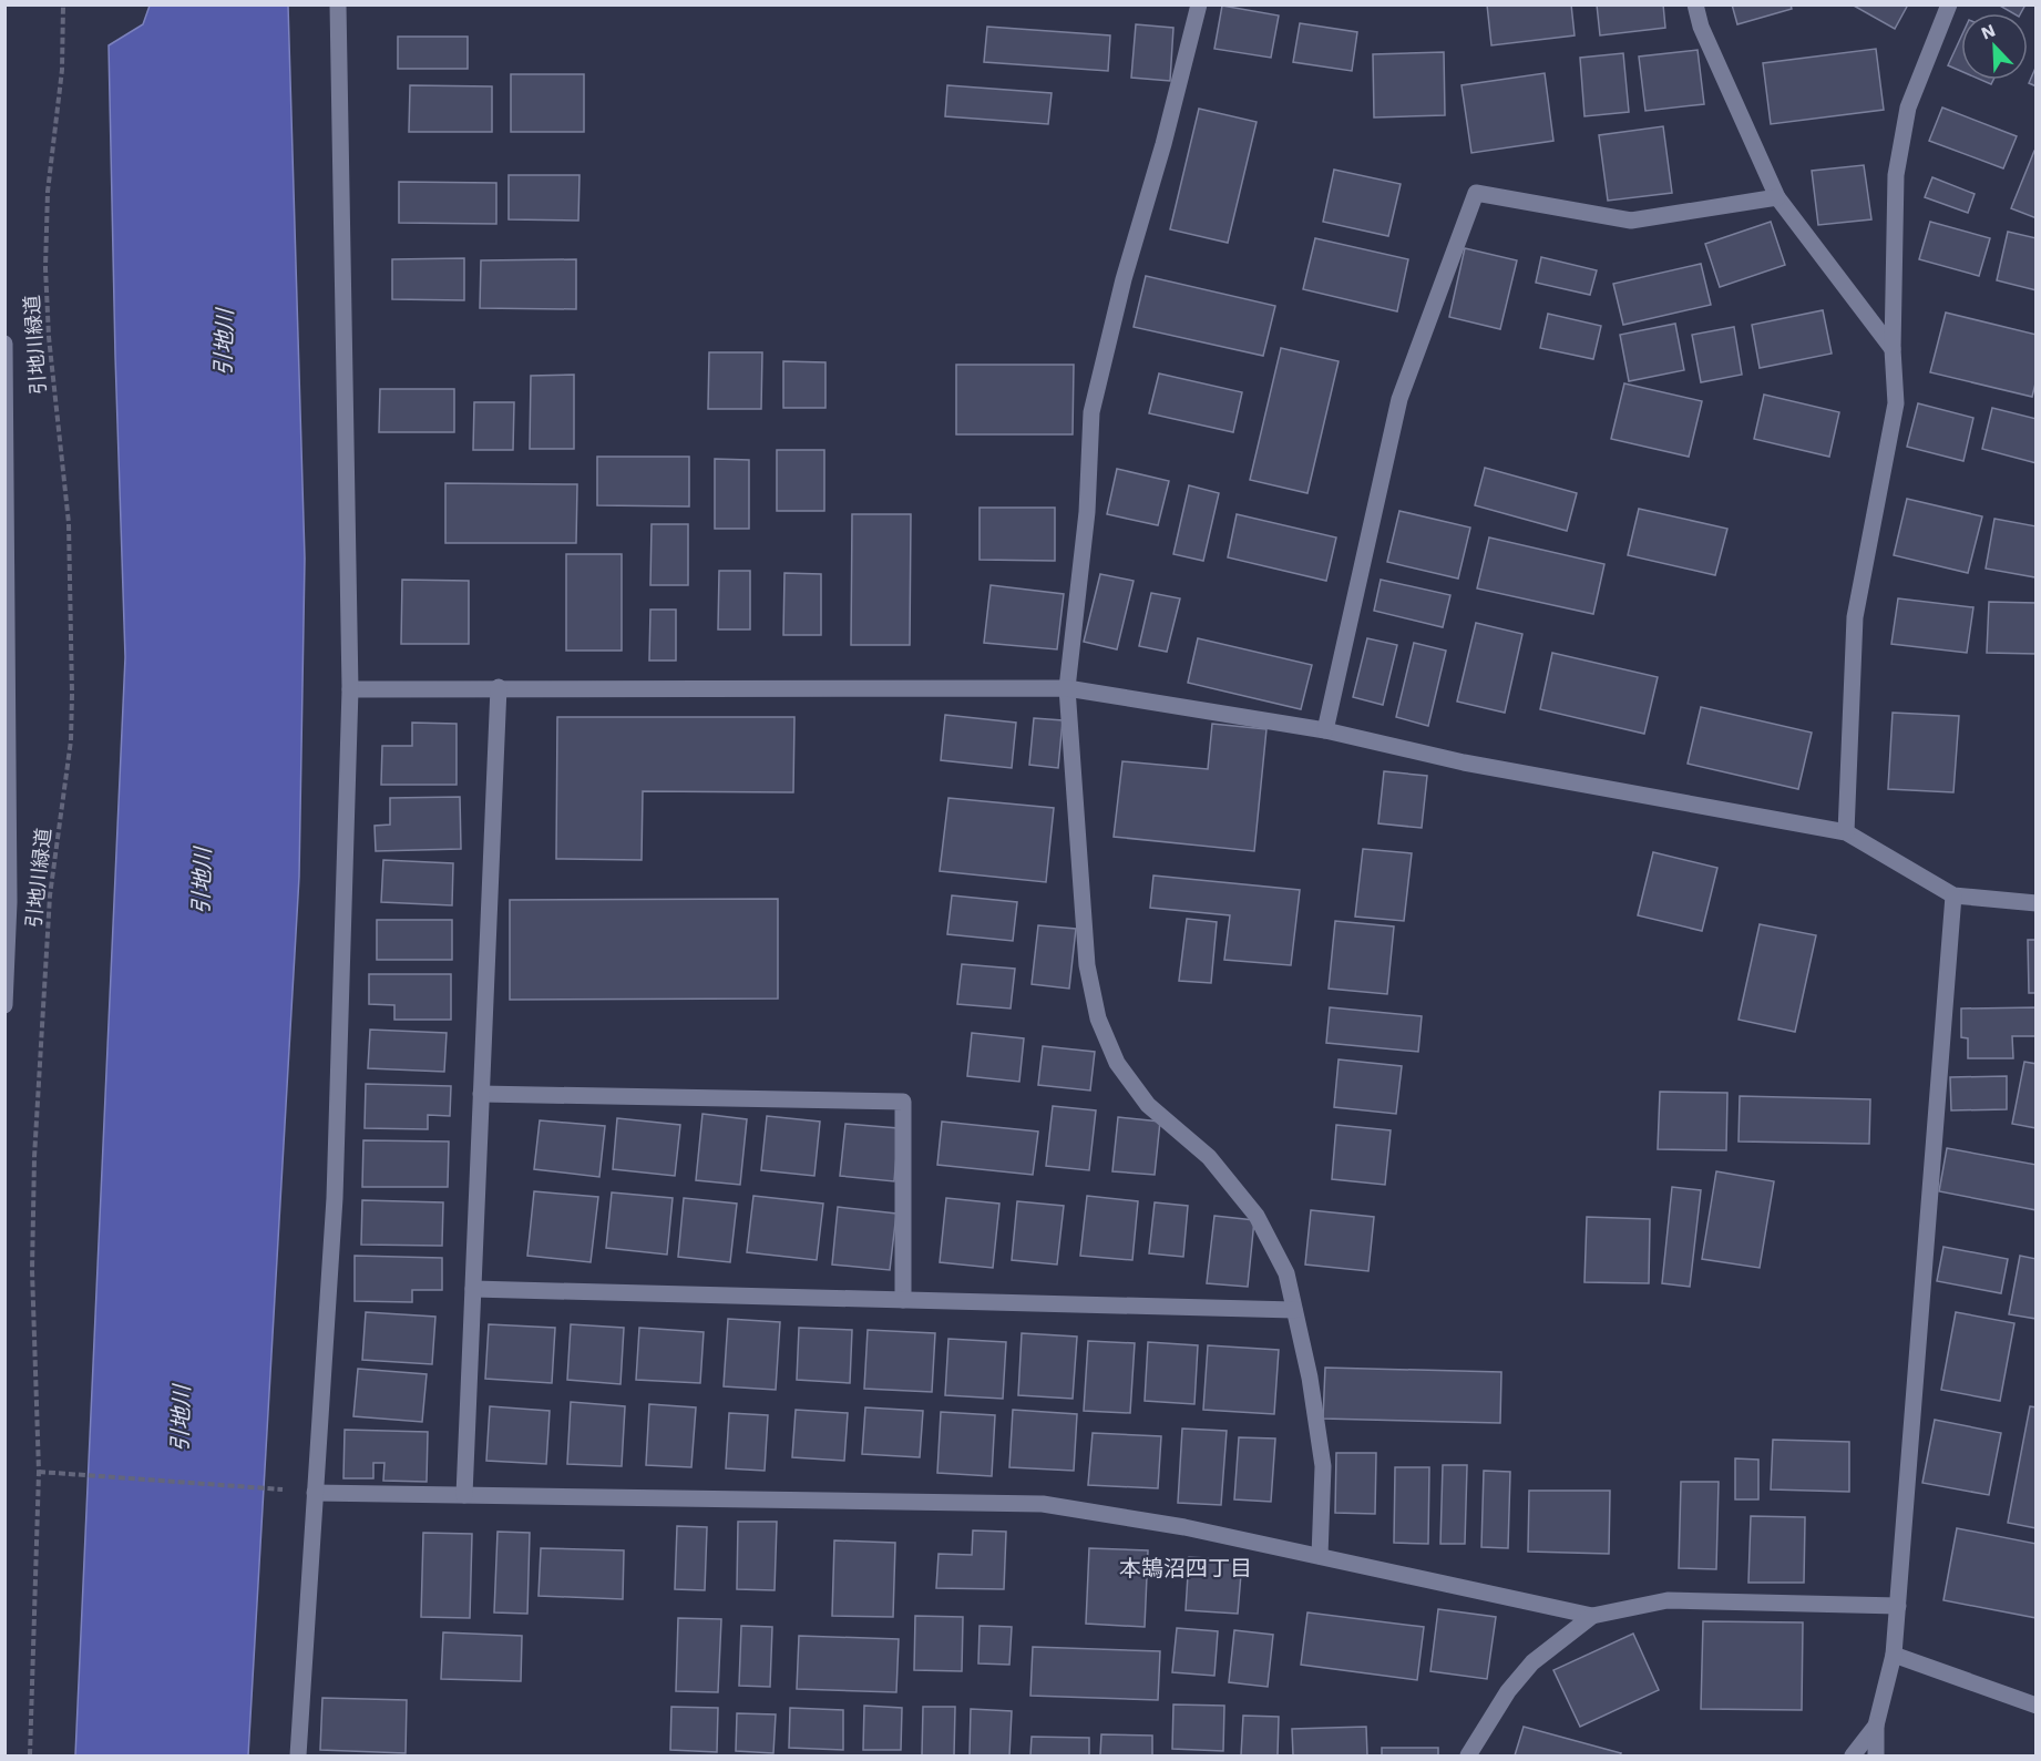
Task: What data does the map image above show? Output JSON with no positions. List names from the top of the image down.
{
  "streets": {
    "path": ["引地川緑道"]
  },
  "districts": ["本鵠沼四丁目"],
  "water": ["引地川"],
  "north": "top left"
}
